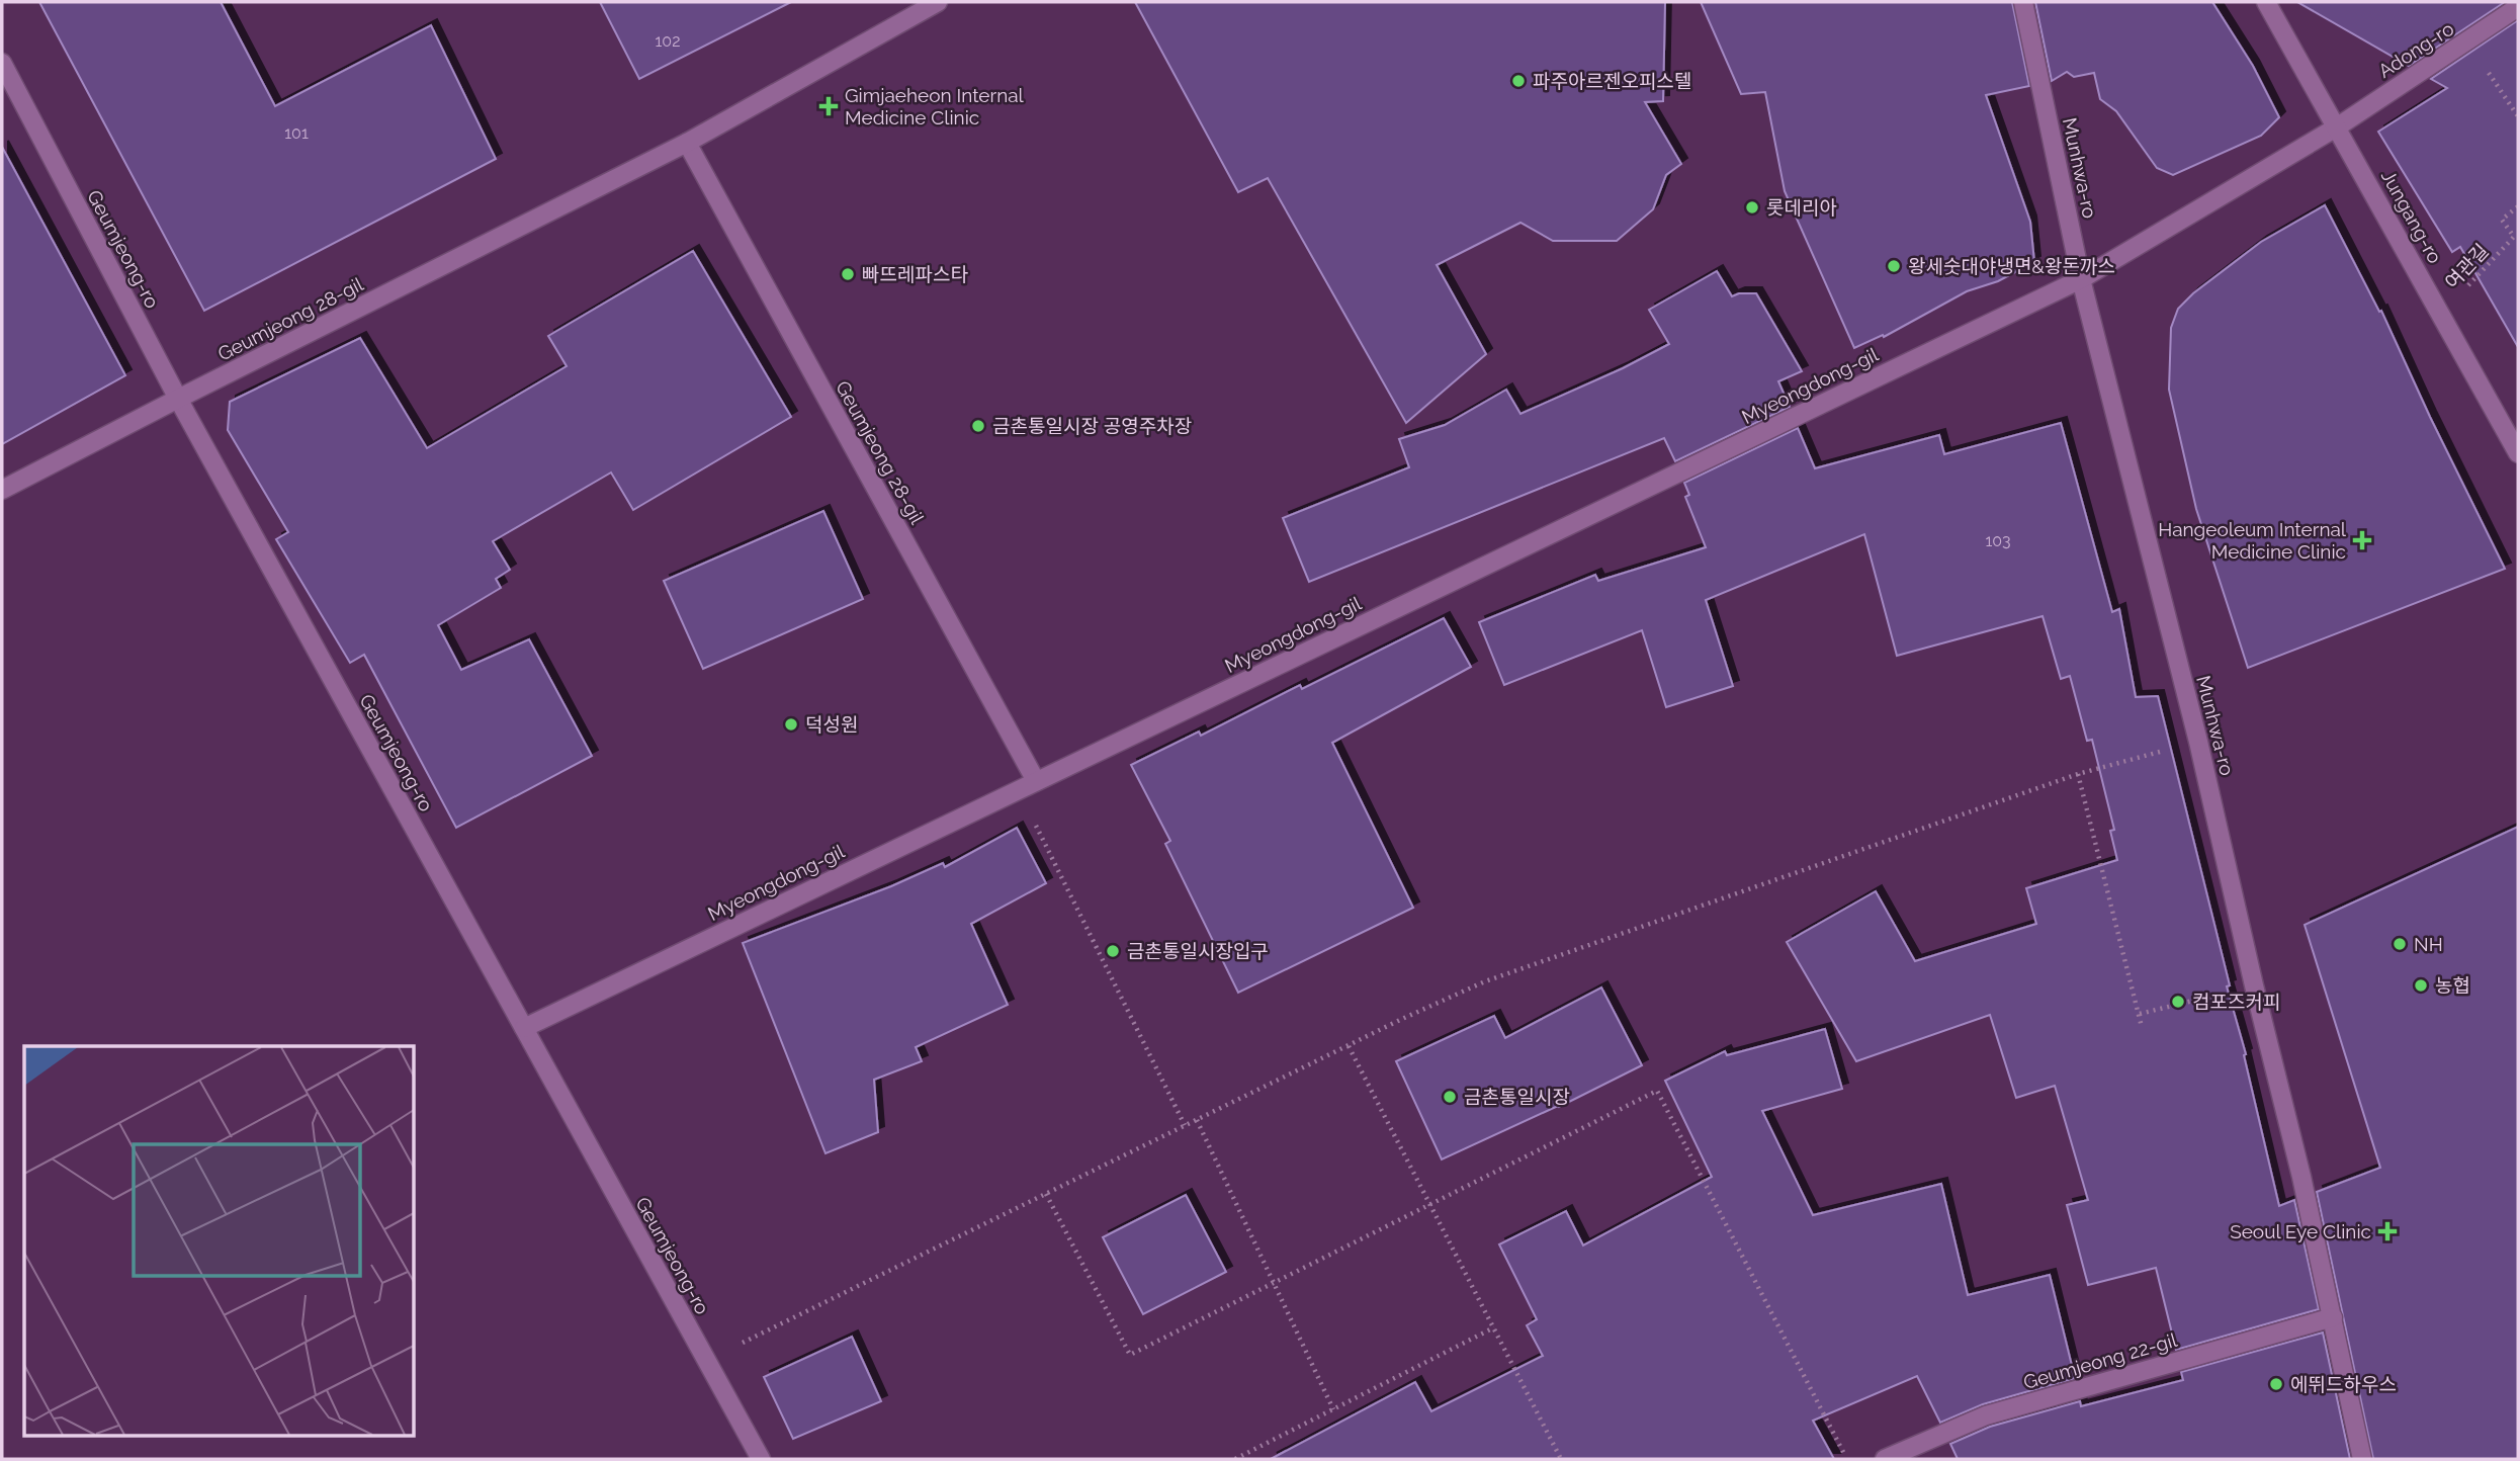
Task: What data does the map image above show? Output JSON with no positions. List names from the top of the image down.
{
  "streets": {
    "street": [
      "Adong-ro",
      "Munhwa-ro",
      "Jungang-ro",
      "Geumjeong-ro",
      "Geumjeong 28-gil",
      "Myeongdong-gil",
      "Geumjeong 22-gil"
    ],
    "path": ["여관길"]
  },
  "crossings": [
    ["Adong-ro", "Munhwa-ro"],
    ["Adong-ro", "Jungang-ro"],
    ["Adong-ro", "Myeongdong-gil"],
    ["Munhwa-ro", "Myeongdong-gil"],
    ["Munhwa-ro", "Geumjeong 22-gil"],
    ["Jungang-ro", "여관길"],
    ["Geumjeong-ro", "Geumjeong 28-gil"],
    ["Geumjeong-ro", "Myeongdong-gil"],
    ["Geumjeong 28-gil", "Myeongdong-gil"]
  ],
  "places": {
    "other": [
      "파주아르젠오피스텔",
      "롯데리아",
      "왕세숫대야냉면&왕돈까스",
      "빠뜨레파스타",
      "금촌통일시장 공영주차장",
      "덕성원",
      "NH",
      "금촌통일시장입구",
      "농협",
      "컴포즈커피",
      "금촌통일시장",
      "에뛰드하우스"
    ],
    "health": ["Gimjaeheon Internal Medicine Clinic", "Hangeoleum Internal Medicine Clinic", "Seoul Eye Clinic"]
  },
  "house_numbers": ["102", "101", "103"]
}
